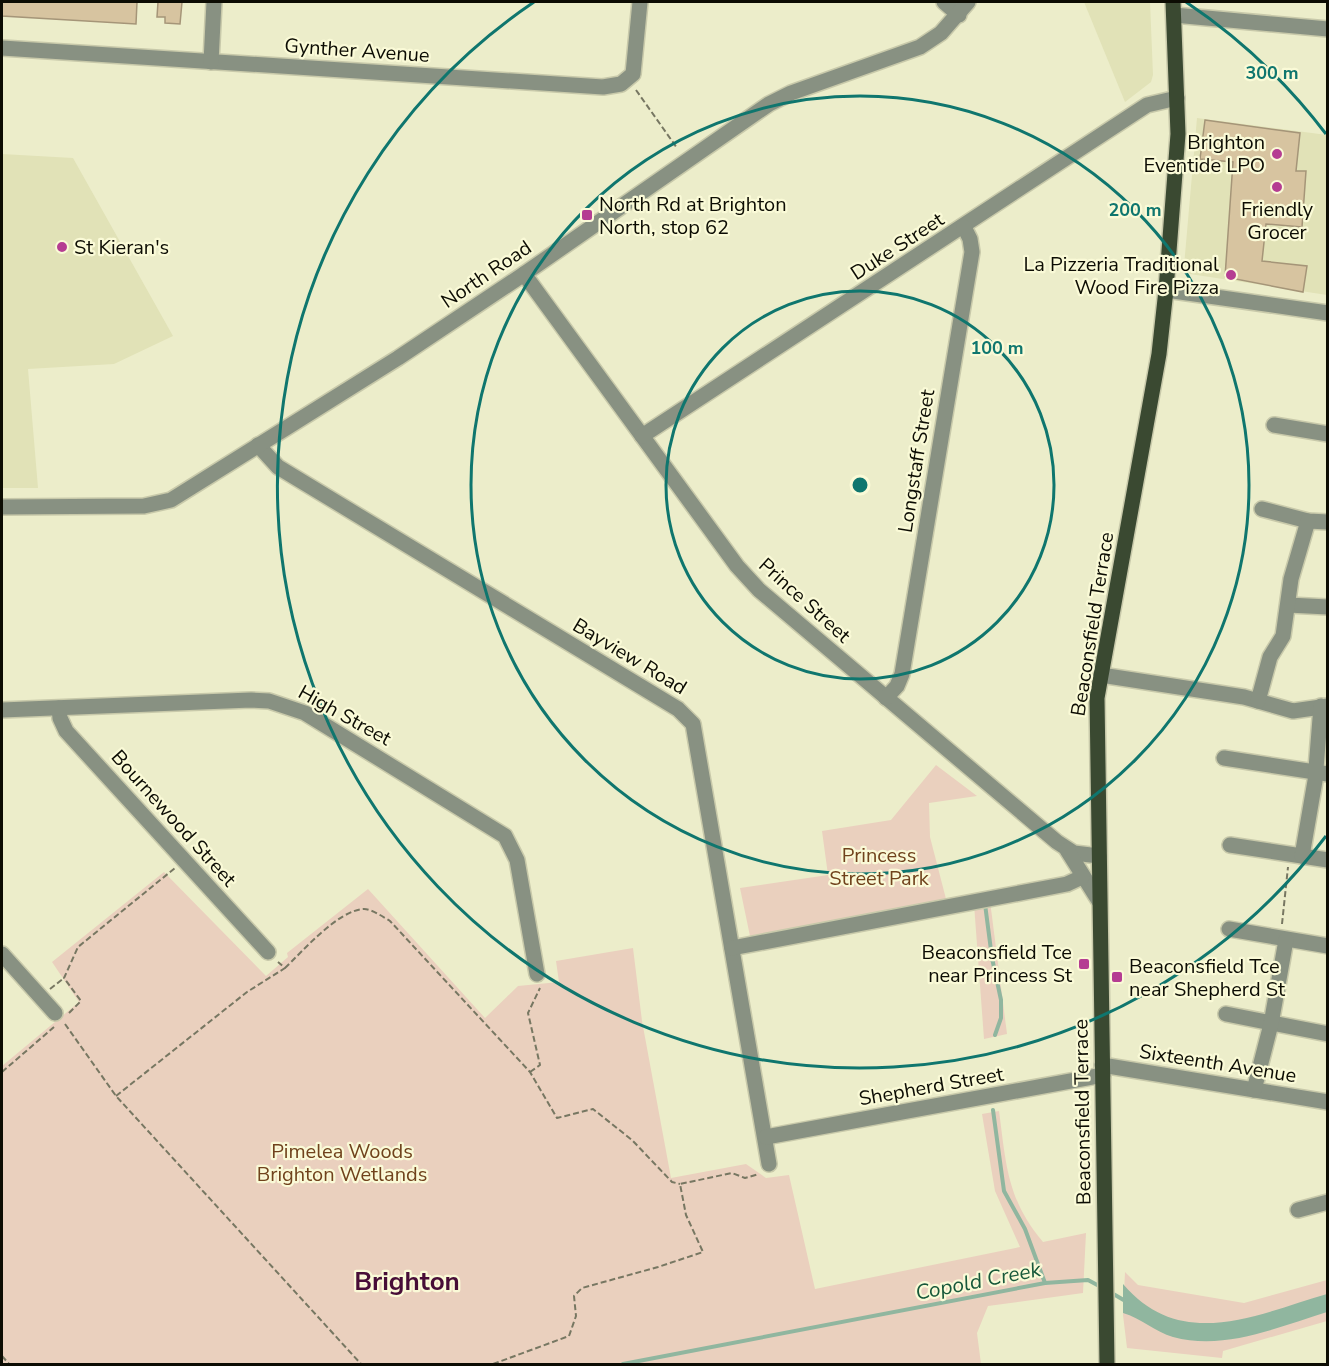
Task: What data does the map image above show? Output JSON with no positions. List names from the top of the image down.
{
  "streets": {
    "main road": ["Beaconsfield Terrace"],
    "street": [
      "Gynther Avenue",
      "Duke Street",
      "North Road",
      "Longstaff Street",
      "Prince Street",
      "Bayview Road",
      "High Street",
      "Bournewood Street",
      "Sixteenth Avenue",
      "Shepherd Street"
    ]
  },
  "crossings": [
    ["Duke Street", "Longstaff Street"],
    ["Duke Street", "Prince Street"],
    ["Duke Street", "Beaconsfield Terrace"],
    ["North Road", "Prince Street"],
    ["North Road", "Bayview Road"],
    ["Longstaff Street", "Prince Street"],
    ["Prince Street", "Beaconsfield Terrace"],
    ["Beaconsfield Terrace", "Sixteenth Avenue"],
    ["Beaconsfield Terrace", "Shepherd Street"],
    ["Bayview Road", "Shepherd Street"],
    ["High Street", "Bournewood Street"],
    ["Sixteenth Avenue", "Shepherd Street"]
  ],
  "districts": ["Brighton"],
  "water": ["Copold Creek"],
  "parks": ["Princess Street Park", "Pimelea Woods Brighton Wetlands"],
  "places": {
    "other": [
      "Brighton Eventide LPO",
      "Friendly Grocer",
      "St Kieran's",
      "La Pizzeria Traditional Wood Fire Pizza"
    ],
    "transit": ["North Rd at Brighton North, stop 62", "Beaconsfield Tce near Princess St", "Beaconsfield Tce near Shepherd St"]
  },
  "rings": ["300 m", "200 m", "100 m"]
}
